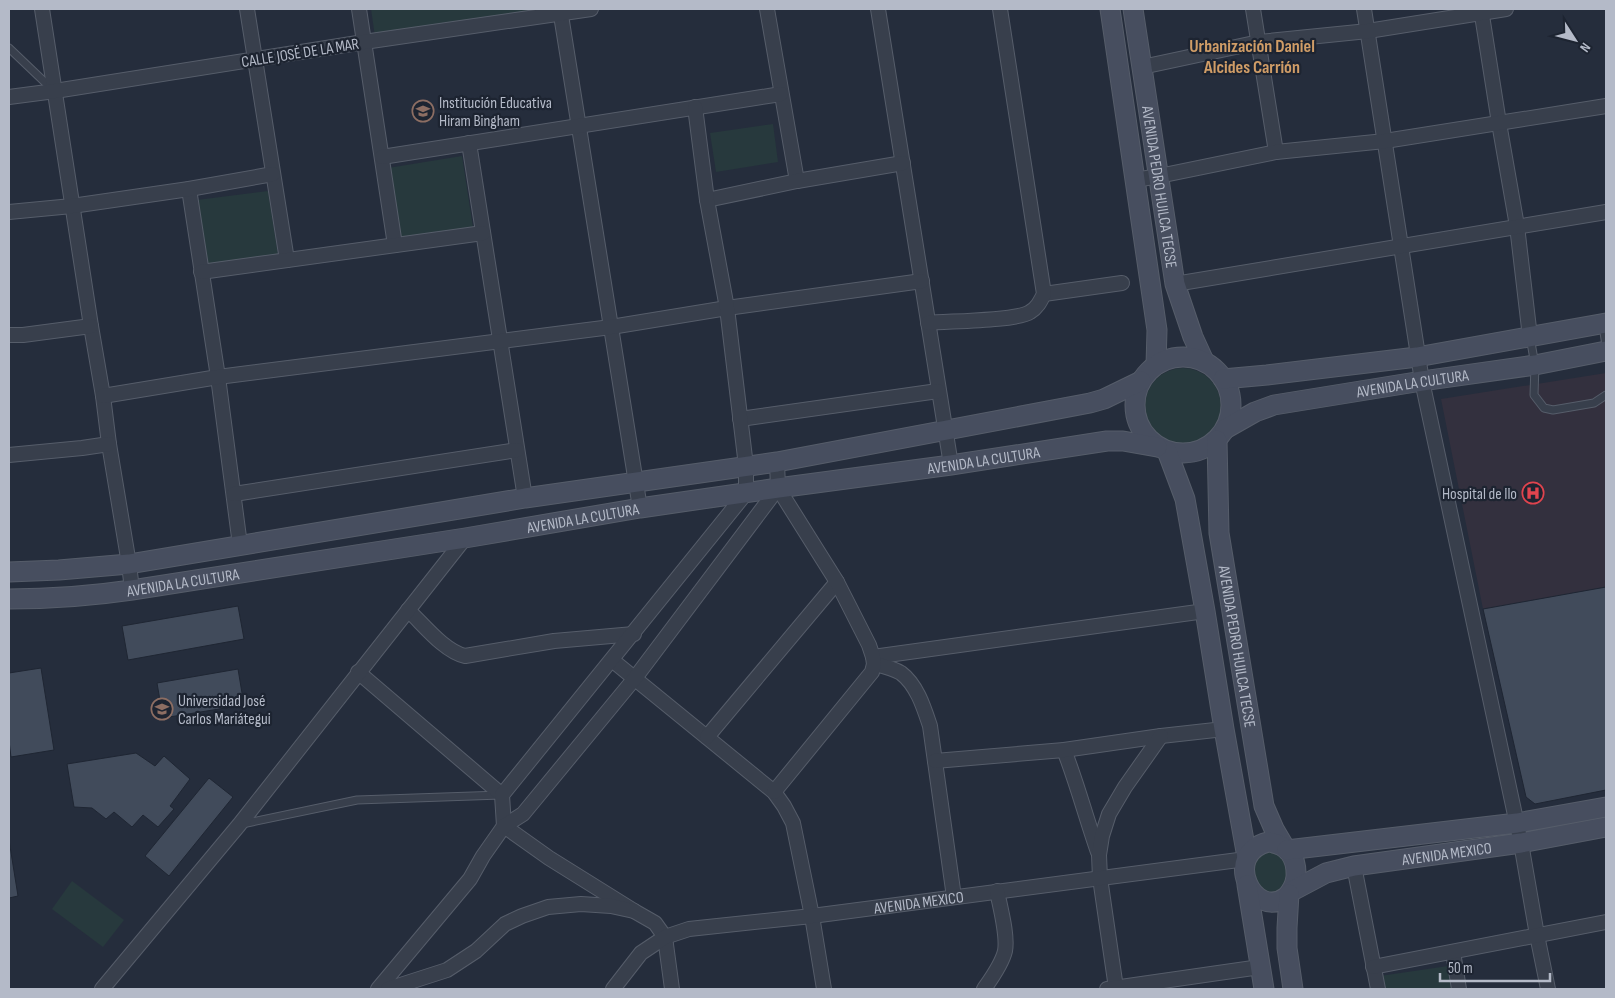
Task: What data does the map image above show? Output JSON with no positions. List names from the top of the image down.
{
  "streets": {
    "street": [
      "CALLE JOSÉ DE LA MAR",
      "AVENIDA PEDRO HUILCA TECSE",
      "AVENIDA LA CULTURA",
      "AVENIDA MEXICO"
    ]
  },
  "crossings": [
    ["AVENIDA PEDRO HUILCA TECSE", "AVENIDA LA CULTURA"],
    ["AVENIDA PEDRO HUILCA TECSE", "AVENIDA MEXICO"]
  ],
  "districts": ["Urbanización Daniel Alcides Carrión"],
  "places": {
    "school or university": ["Institución Educativa Hiram Bingham", "Universidad José Carlos Mariátegui"],
    "hospital": ["Hospital de Ilo"]
  },
  "scale_bar": "50 m",
  "north": "bottom right"
}
